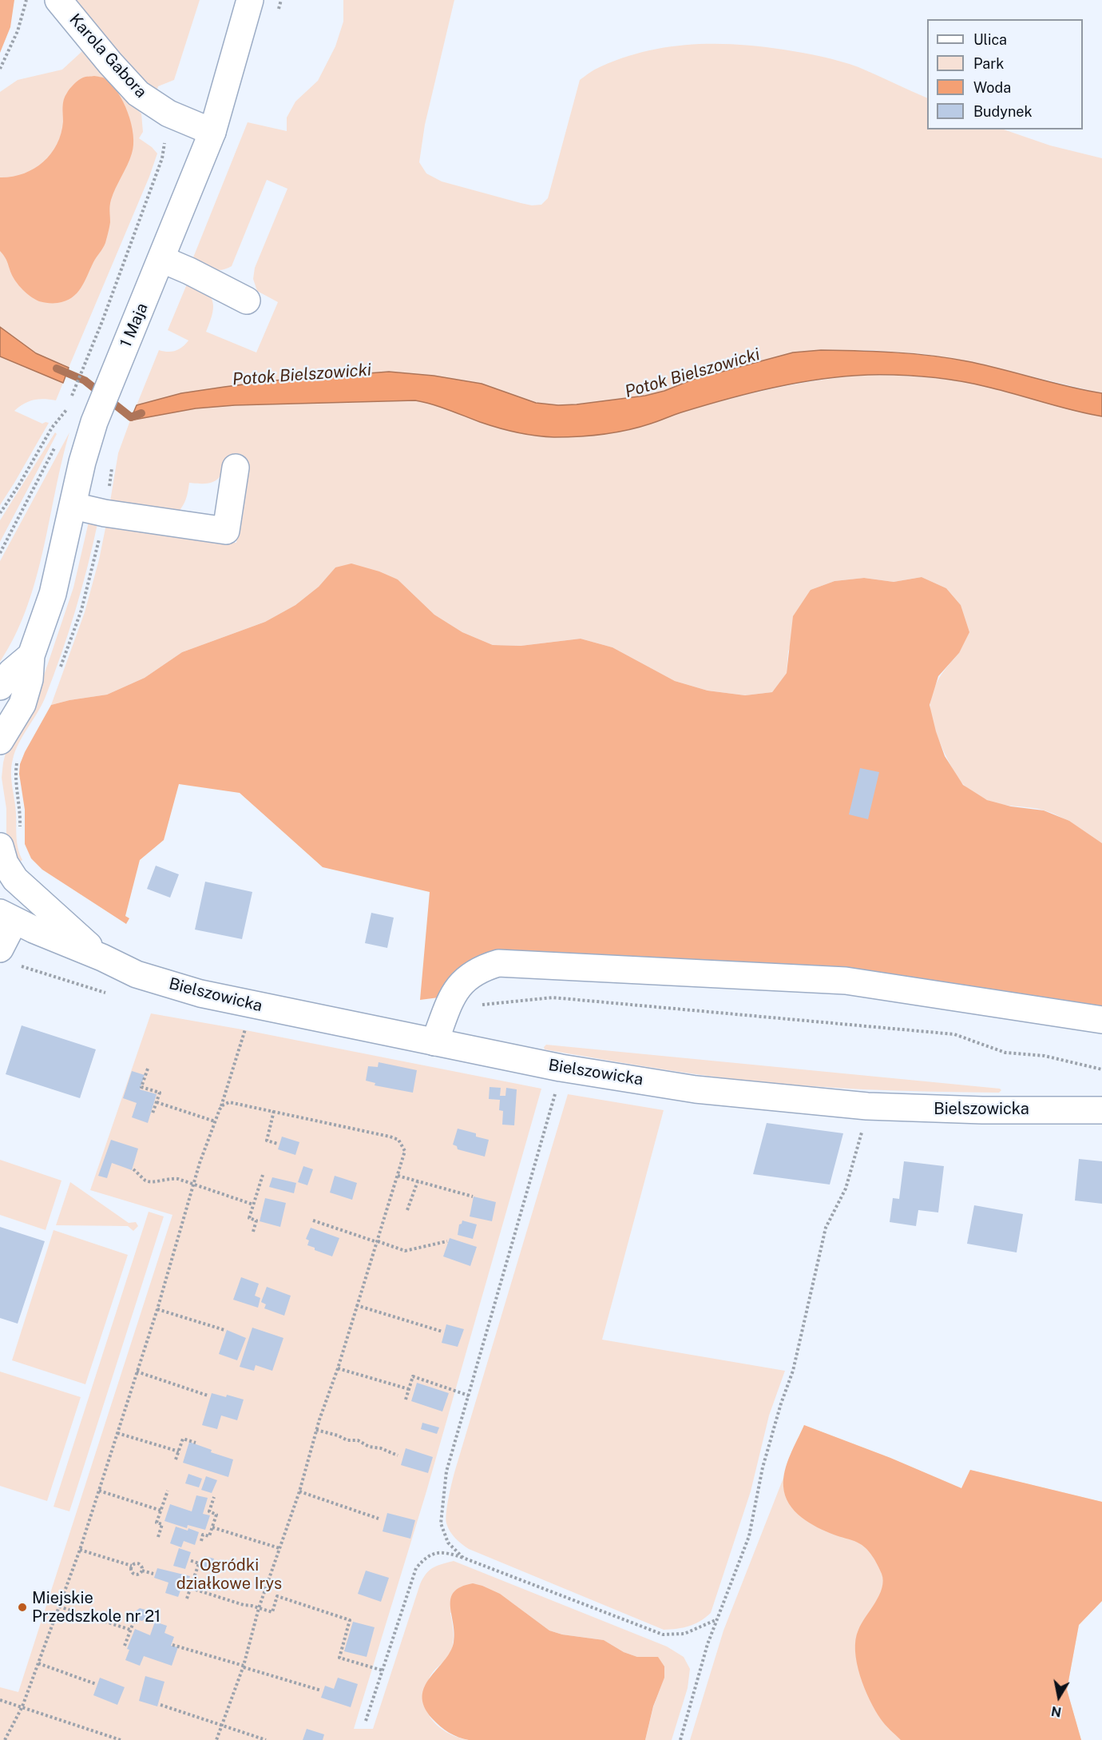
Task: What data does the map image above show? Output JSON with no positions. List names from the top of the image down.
{
  "streets": {
    "main road": ["Karola Gabora", "1 Maja", "Bielszowicka"]
  },
  "crossings": [
    ["Karola Gabora", "1 Maja"]
  ],
  "water": ["Potok Bielszowicki"],
  "parks": ["Ogródki działkowe Irys"],
  "places": ["Miejskie Przedszkole nr 21"],
  "legend": [
    "Ulica",
    "Park",
    "Woda",
    "Budynek"
  ],
  "north": "bottom"
}
